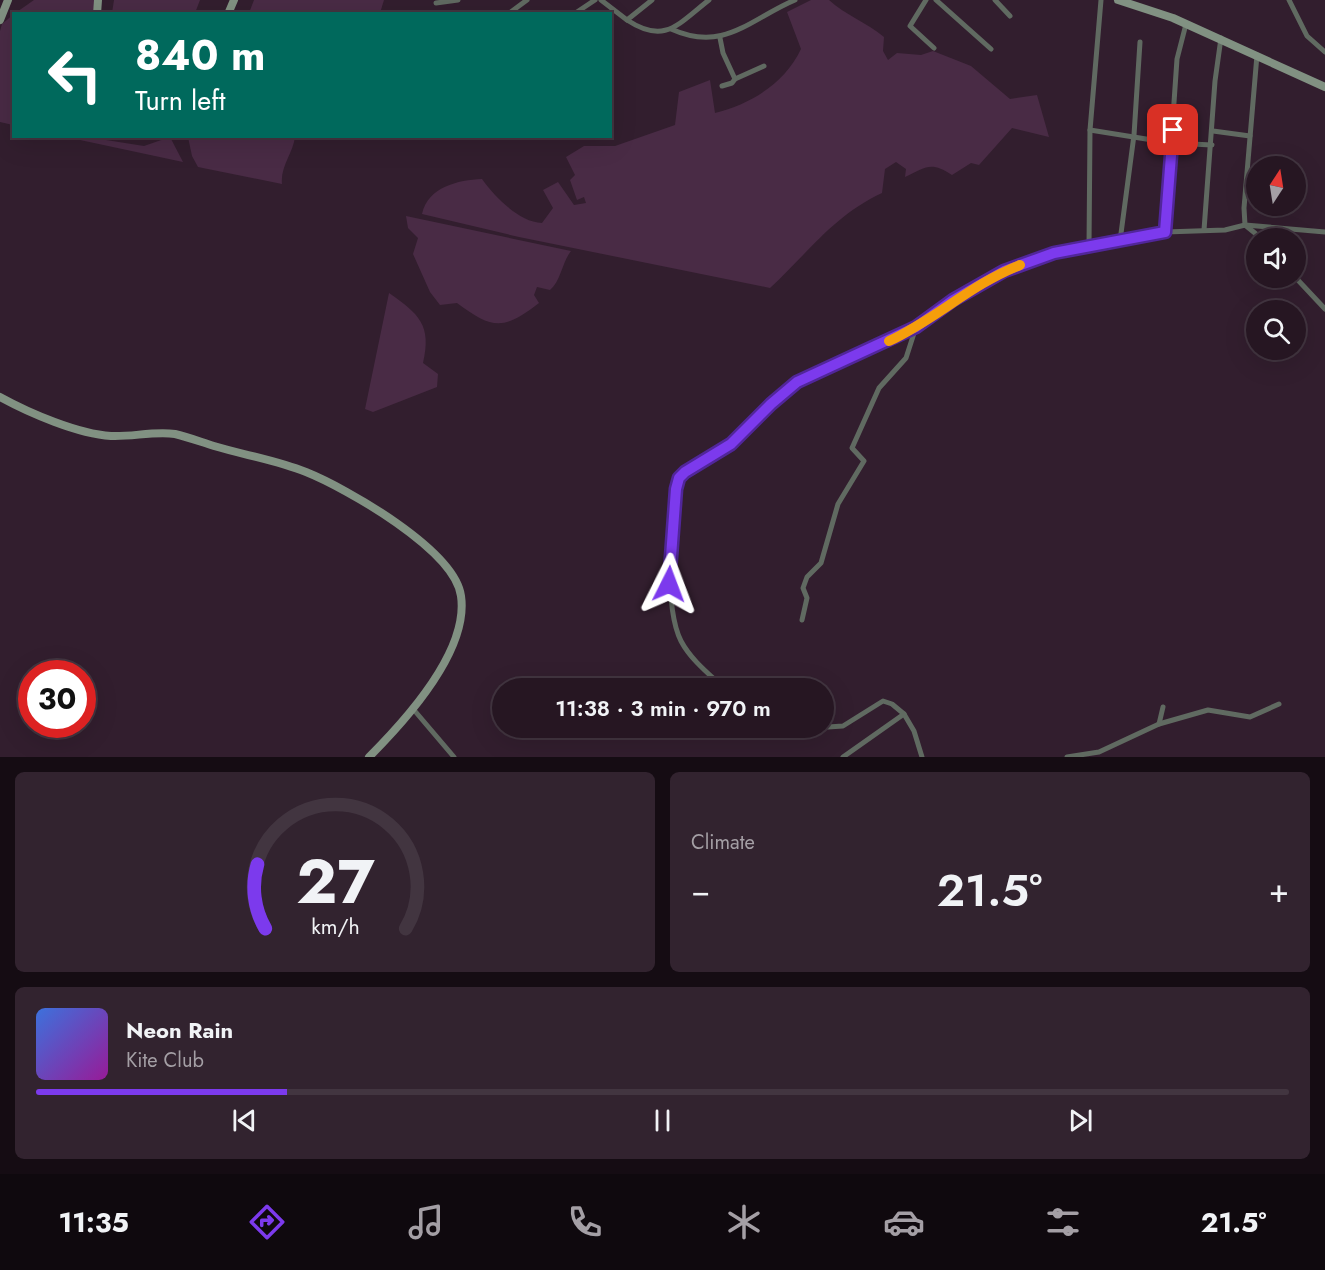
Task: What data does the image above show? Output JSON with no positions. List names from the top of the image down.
{
  "north": "top",
  "page": {
    "turn": ["840 m", "Turn left"],
    "limit": "30",
    "trip": "11:38 · 3 min · 970 m",
    "tile": "Climate",
    "heat": ["−", "21.5°", "+"],
    "song": ["Neon Rain", "Kite Club"],
    "tabs": ["11:35", "21.5°"],
    "gauge": ["27", "km/h"]
  }
}
